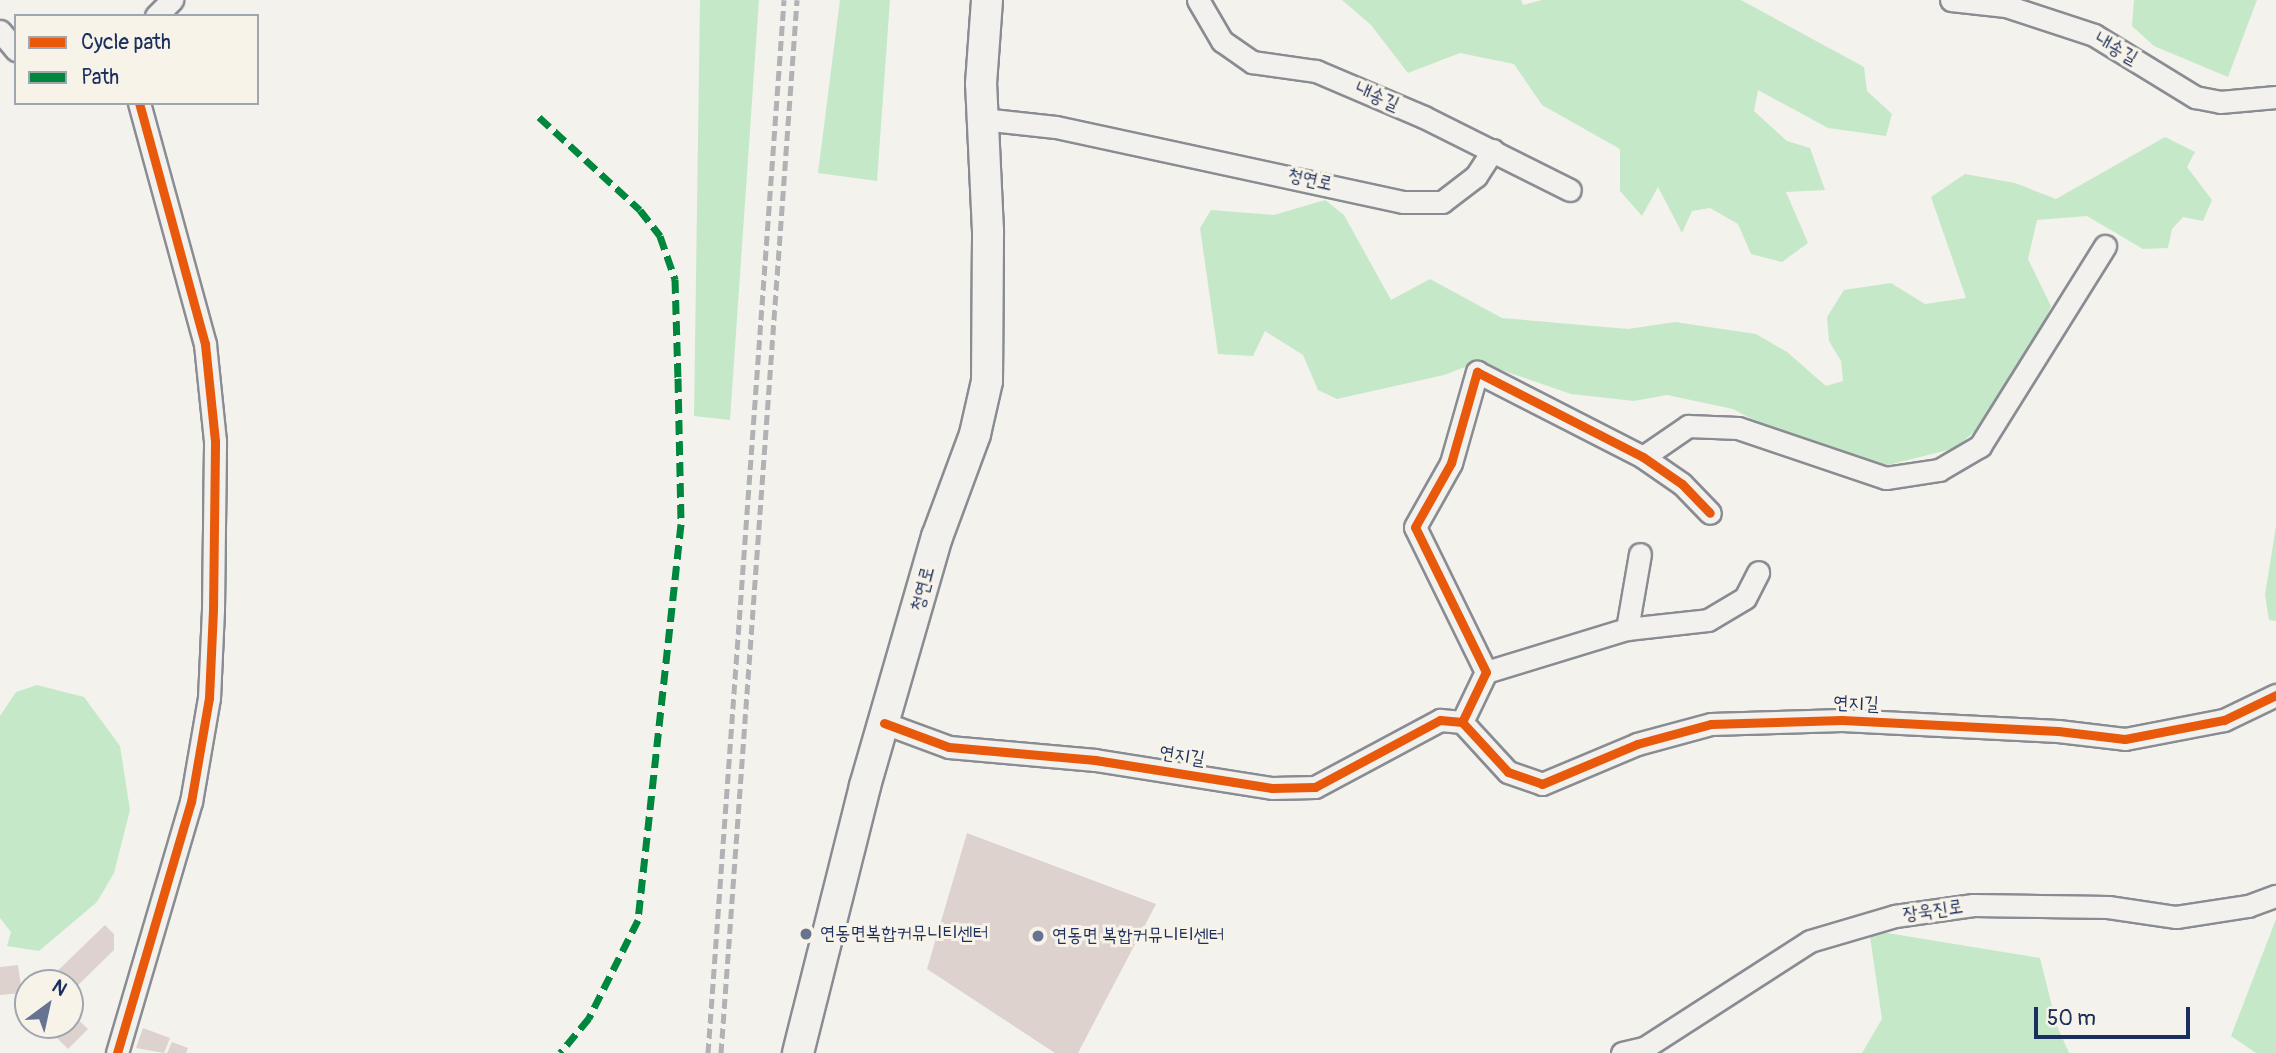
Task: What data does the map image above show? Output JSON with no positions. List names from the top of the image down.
{
  "streets": {
    "main road": ["청연로"],
    "street": ["내송길", "연지길", "장욱진로"]
  },
  "crossings": [
    ["내송길", "청연로"],
    ["청연로", "연지길"]
  ],
  "places": ["연동면복합커뮤니티센터", "연동면 복합커뮤니티센터"],
  "legend": ["Cycle path", "Path"],
  "scale_bar": "50 m",
  "north": "top right"
}
